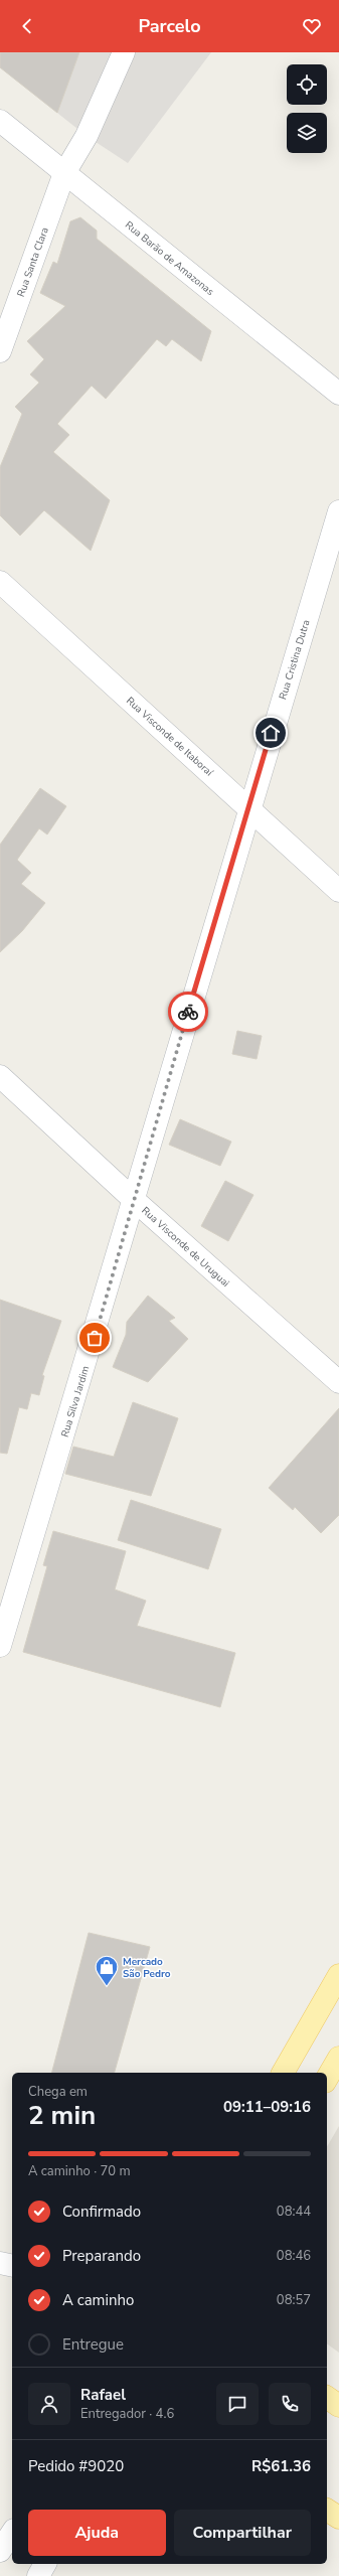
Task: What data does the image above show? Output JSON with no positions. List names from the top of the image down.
{
  "streets": {
    "street": [
      "Rua Barão de Amazonas",
      "Rua Santa Clara",
      "Rua Cristina Dutra",
      "Rua Visconde de Itaboraí",
      "Rua Visconde de Uruguai",
      "Rua Silva Jardim"
    ]
  },
  "crossings": [
    ["Rua Barão de Amazonas", "Rua Santa Clara"],
    ["Rua Cristina Dutra", "Rua Visconde de Itaboraí"],
    ["Rua Cristina Dutra", "Rua Silva Jardim"],
    ["Rua Visconde de Itaboraí", "Rua Silva Jardim"],
    ["Rua Visconde de Uruguai", "Rua Silva Jardim"]
  ],
  "places": {
    "shop": ["Mercado São Pedro"]
  },
  "page": {
    "header": "Parcelo",
    "heading": ["2 min", "Chega em", "09:11–09:16"],
    "panel": [
      "Rafael",
      "Entregador · 4.6",
      "Pedido #9020",
      "R$61.36"
    ],
    "bar": "A caminho · 70 m",
    "list": [
      ["Confirmado", "08:44"],
      ["Preparando", "08:46"],
      ["A caminho", "08:57"],
      "Entregue"
    ],
    "buttons": ["Ajuda", "Compartilhar"]
  }
}
